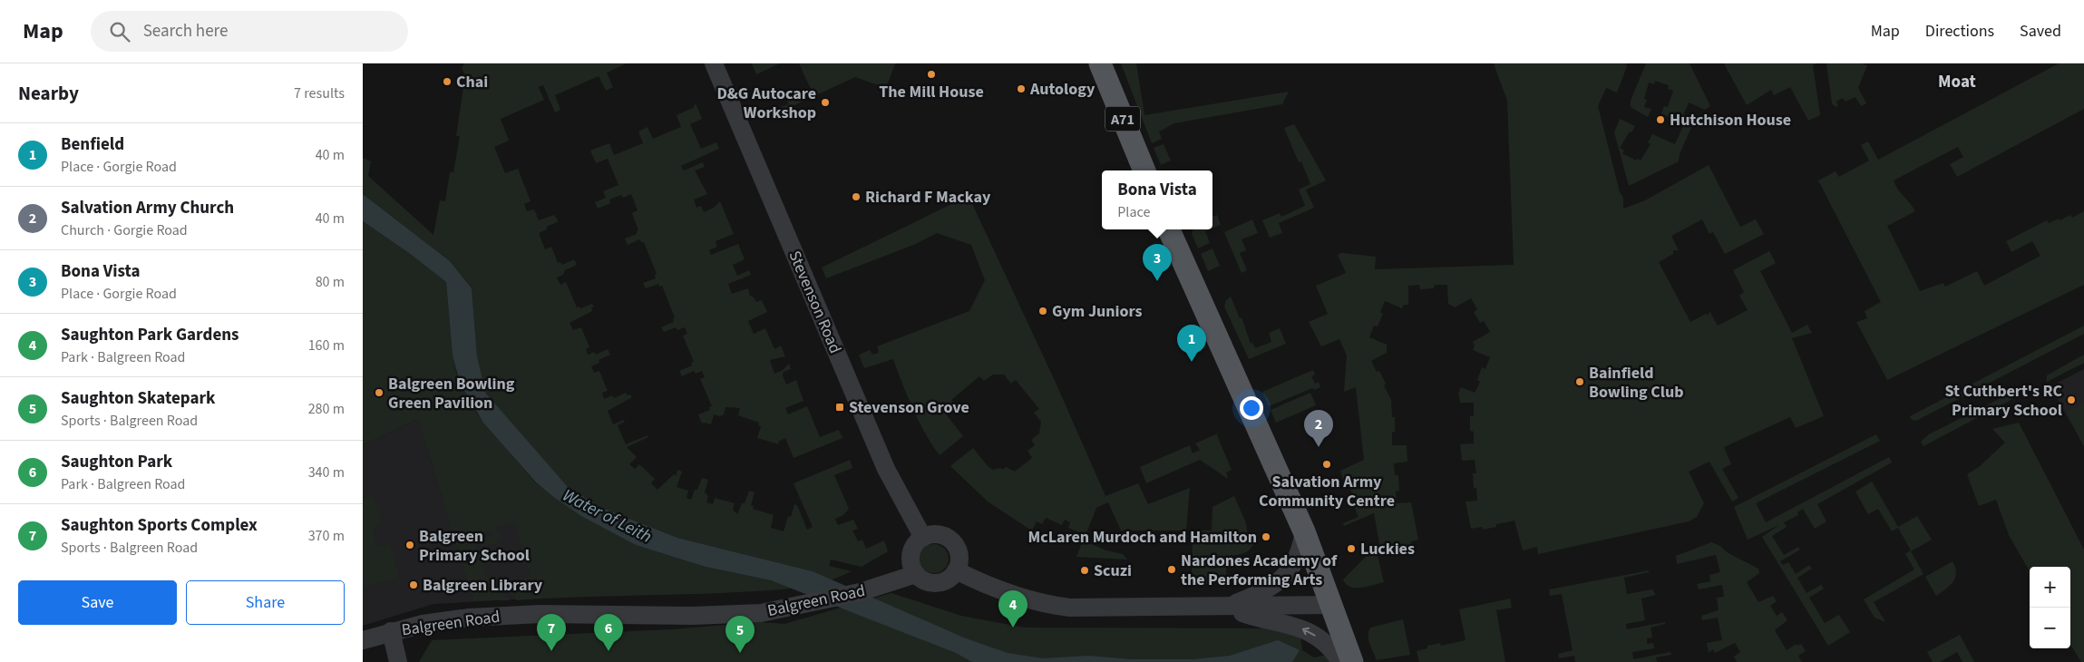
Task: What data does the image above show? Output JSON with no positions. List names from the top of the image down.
{
  "streets": {
    "main road": ["A71"],
    "street": ["Stevenson Road", "Balgreen Road"]
  },
  "crossings": [
    ["Stevenson Road", "Balgreen Road"]
  ],
  "districts": ["Moat"],
  "water": ["Water of Leith"],
  "places": {
    "other": [
      "The Mill House",
      "Chai",
      "Autology",
      "D&G Autocare Workshop",
      "Hutchison House",
      "Richard F Mackay",
      "Gym Juniors",
      "Bainfield Bowling Club",
      "Balgreen Bowling Green Pavilion",
      "St Cuthbert's RC Primary School",
      "Salvation Army Community Centre",
      "McLaren Murdoch and Hamilton",
      "Balgreen Primary School",
      "Luckies",
      "Nardones Academy of the Performing Arts",
      "Scuzi",
      "Balgreen Library"
    ],
    "transit": ["Stevenson Grove"]
  },
  "page": {
    "header": "Map",
    "search": "Search here",
    "nav": ["Map", "Directions", "Saved"],
    "heading": ["Nearby", "7 results"],
    "list": [
      {
        "mark": "1",
        "name": "Benfield",
        "note": "Place · Gorgie Road",
        "value": "40 m"
      },
      {
        "mark": "2",
        "name": "Salvation Army Church",
        "note": "Church · Gorgie Road",
        "value": "40 m"
      },
      {
        "mark": "3",
        "name": "Bona Vista",
        "note": "Place · Gorgie Road",
        "value": "80 m"
      },
      {
        "mark": "4",
        "name": "Saughton Park Gardens",
        "note": "Park · Balgreen Road",
        "value": "160 m"
      },
      {
        "mark": "5",
        "name": "Saughton Skatepark",
        "note": "Sports · Balgreen Road",
        "value": "280 m"
      },
      {
        "mark": "6",
        "name": "Saughton Park",
        "note": "Park · Balgreen Road",
        "value": "340 m"
      },
      {
        "mark": "7",
        "name": "Saughton Sports Complex",
        "note": "Sports · Balgreen Road",
        "value": "370 m"
      }
    ],
    "popup": ["Bona Vista", "Place"],
    "pins": [
      "3",
      "1",
      "2",
      "4",
      "6",
      "7",
      "5"
    ],
    "buttons": ["Save", "Share"],
    "map_buttons": ["+", "−"]
  }
}
